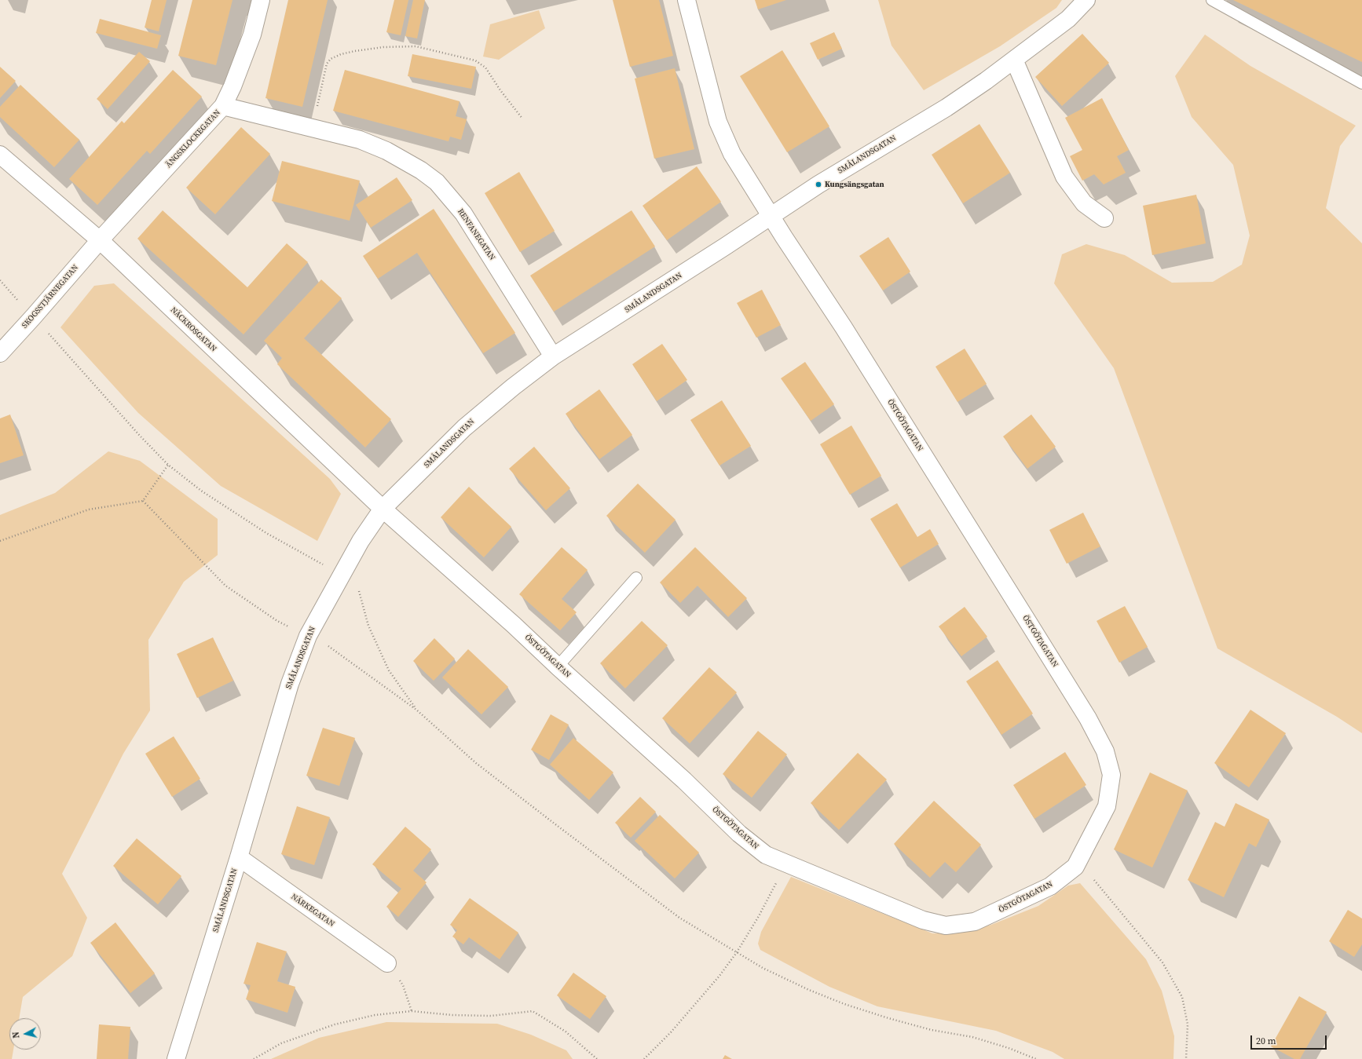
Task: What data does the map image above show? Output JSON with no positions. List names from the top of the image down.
{
  "streets": {
    "street": [
      "ÄNGSKLOCKEGATAN",
      "SMÅLANDSGATAN",
      "RENFANEGATAN",
      "SKOGSSTJÄRNEGATAN",
      "NÄCKROSGATAN",
      "ÖSTGÖTAGATAN",
      "NÄRKEGATAN"
    ]
  },
  "crossings": [
    ["ÄNGSKLOCKEGATAN", "RENFANEGATAN"],
    ["ÄNGSKLOCKEGATAN", "SKOGSSTJÄRNEGATAN"],
    ["ÄNGSKLOCKEGATAN", "NÄCKROSGATAN"],
    ["SMÅLANDSGATAN", "RENFANEGATAN"],
    ["SMÅLANDSGATAN", "NÄCKROSGATAN"],
    ["SMÅLANDSGATAN", "ÖSTGÖTAGATAN"],
    ["SMÅLANDSGATAN", "NÄRKEGATAN"],
    ["SKOGSSTJÄRNEGATAN", "NÄCKROSGATAN"],
    ["NÄCKROSGATAN", "ÖSTGÖTAGATAN"]
  ],
  "places": ["Kungsängsgatan"],
  "scale_bar": "20 m",
  "north": "left"
}
